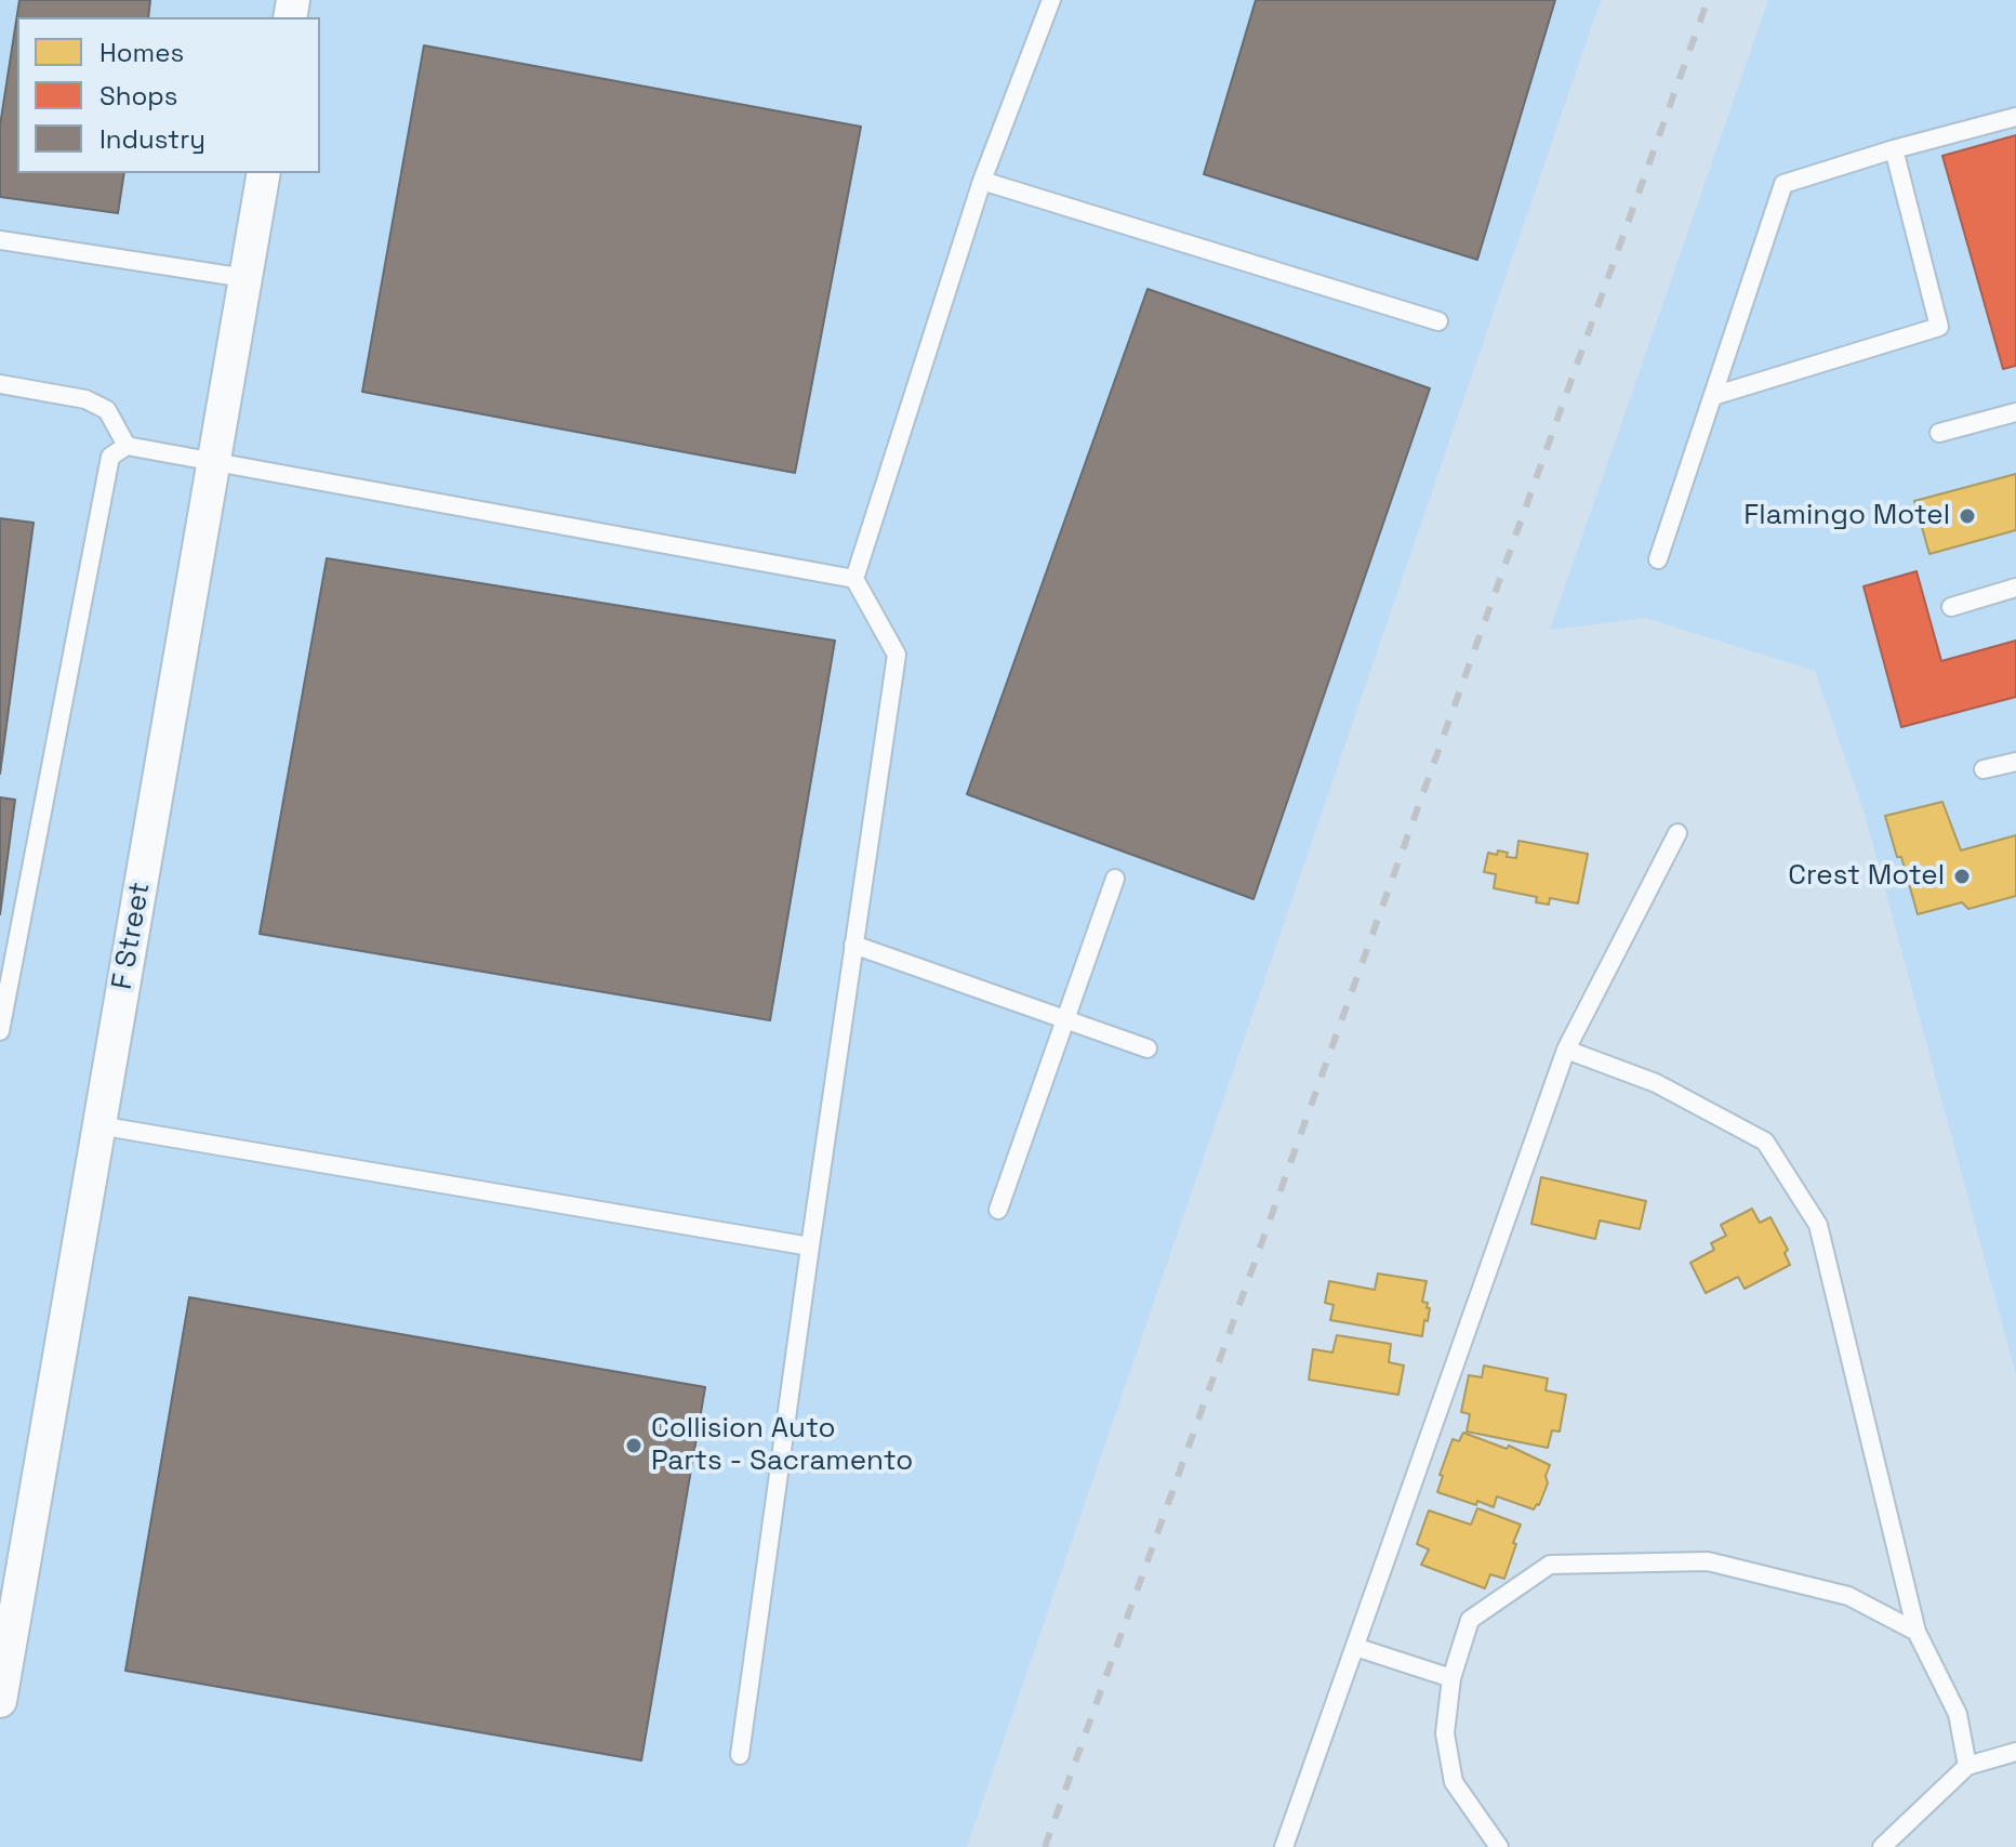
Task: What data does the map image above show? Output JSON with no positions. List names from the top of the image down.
{
  "streets": {
    "street": ["F Street"]
  },
  "places": ["Flamingo Motel", "Crest Motel", "Collision Auto Parts - Sacramento"],
  "legend": ["Homes", "Shops", "Industry"]
}
